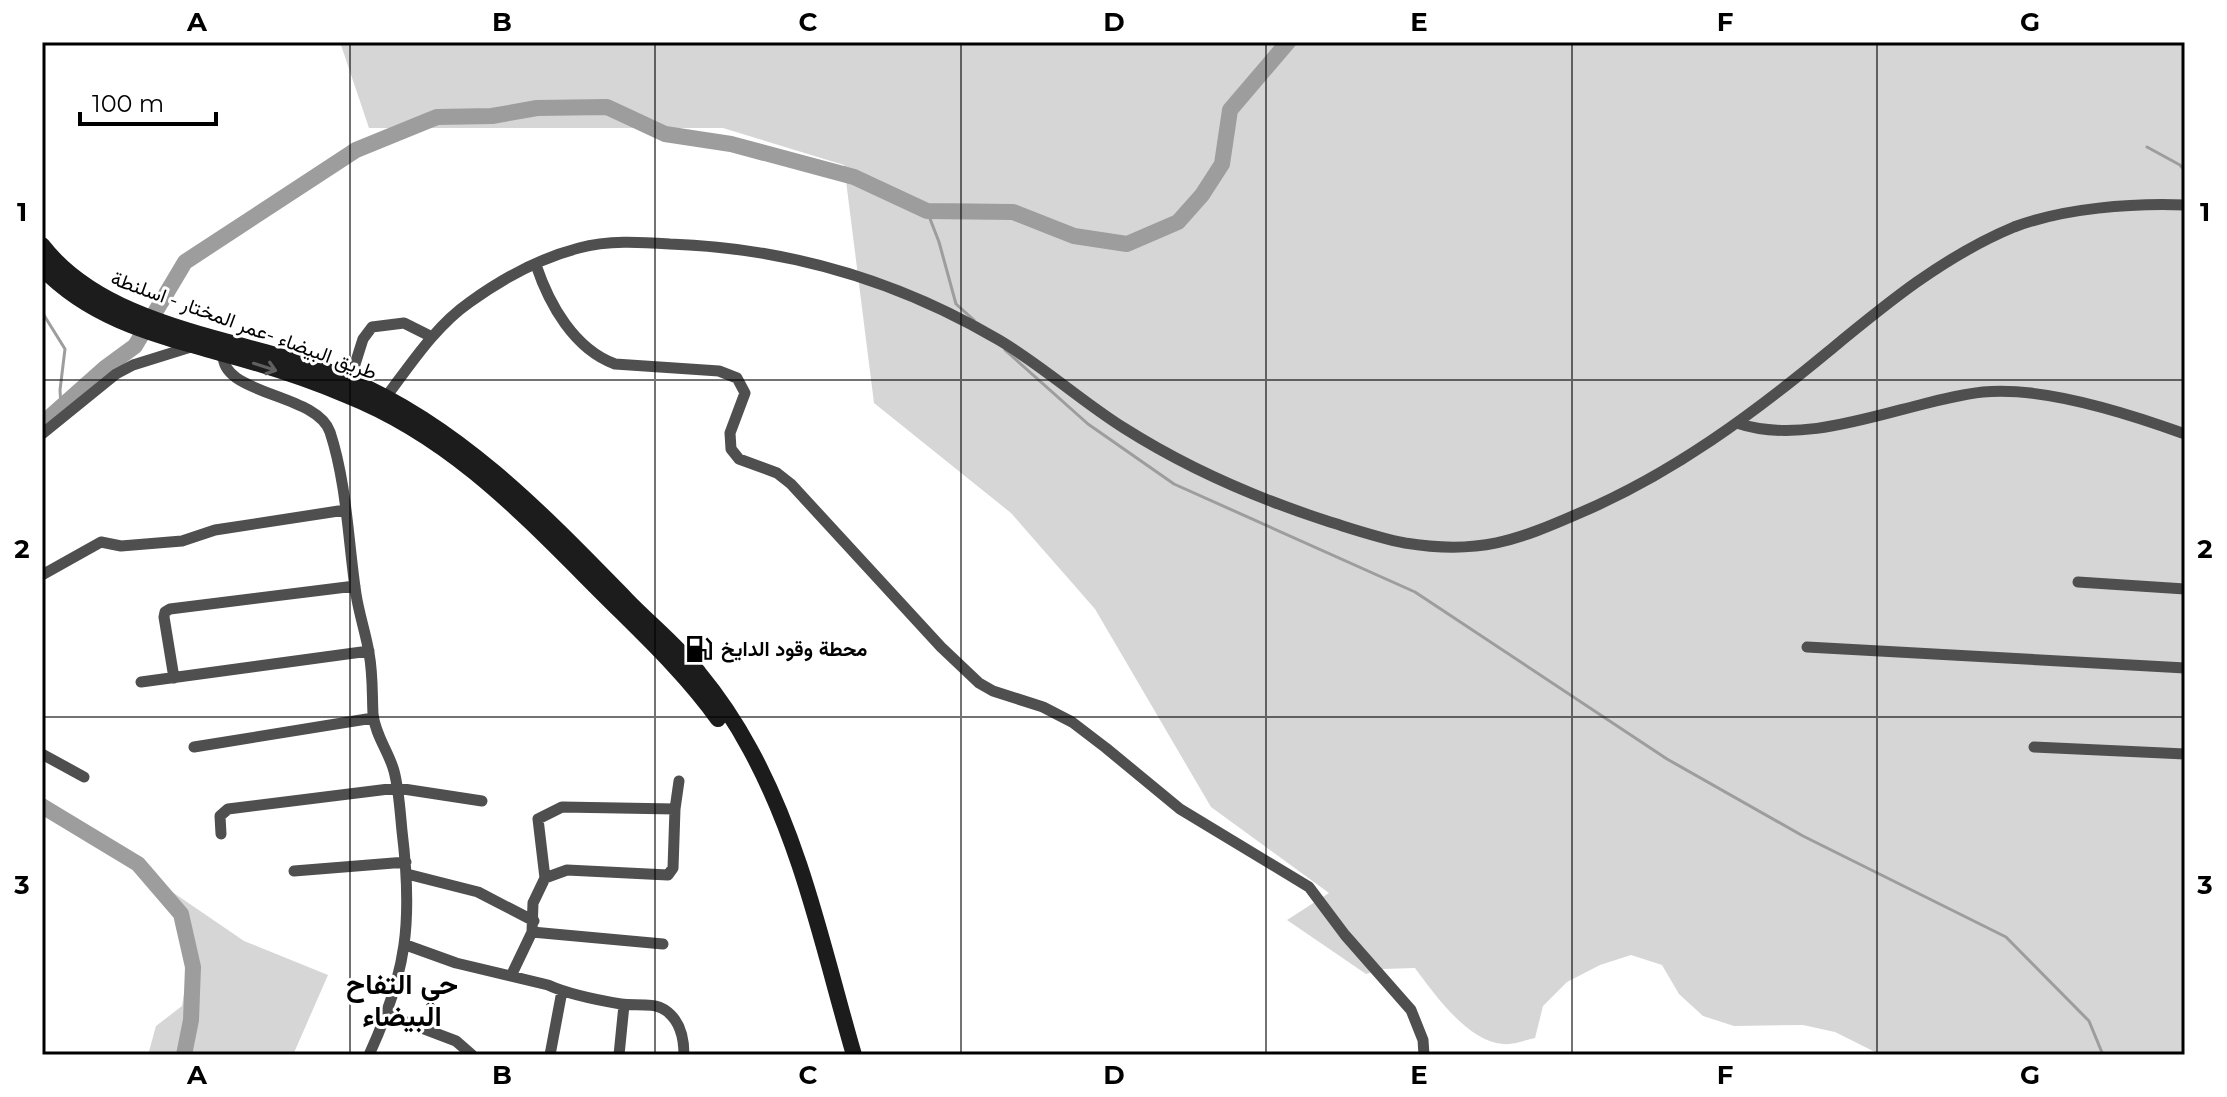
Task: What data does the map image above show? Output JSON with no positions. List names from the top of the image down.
{
  "streets": {
    "main road": ["طريق البيضاء -عمر المختار - اسلنطة"]
  },
  "districts": ["حي التفاح البيضاء"],
  "places": {
    "fuel station": ["محطة وقود الدايخ"]
  },
  "scale_bar": "100 m",
  "grid": {
    "columns": [
      "A",
      "B",
      "C",
      "D",
      "E",
      "F",
      "G"
    ],
    "rows": ["1", "2", "3"]
  }
}
